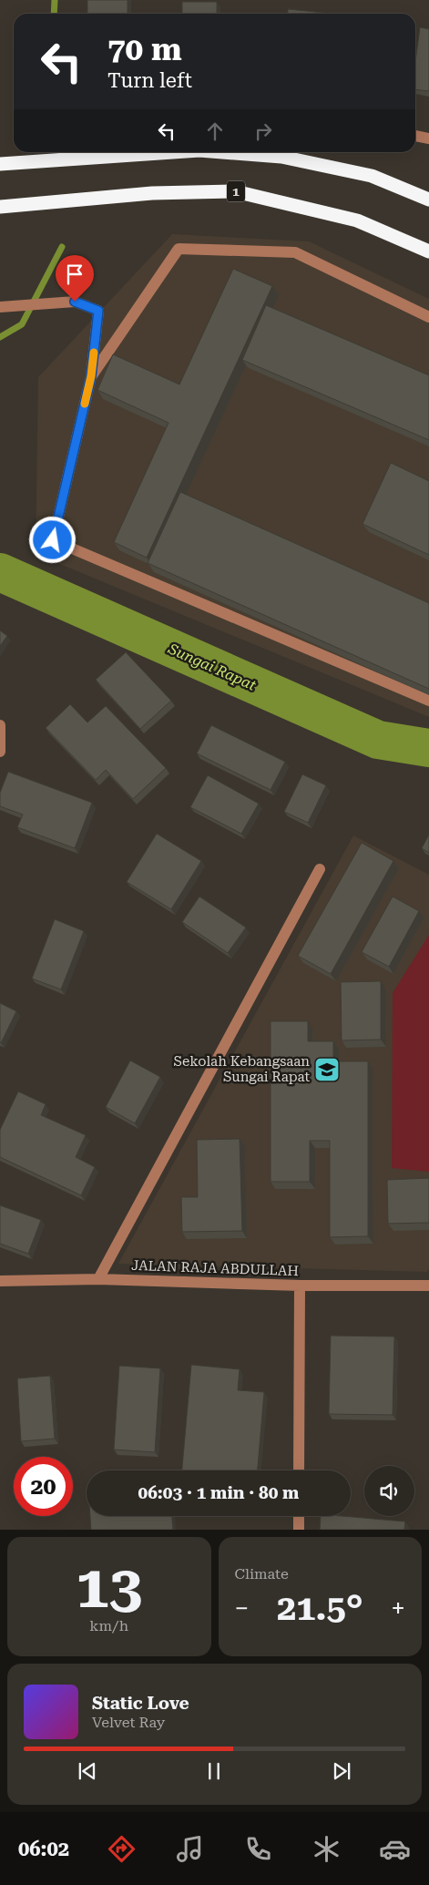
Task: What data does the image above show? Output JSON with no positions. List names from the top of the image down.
{
  "streets": {
    "highway": ["1"],
    "street": ["JALAN RAJA ABDULLAH"]
  },
  "water": ["Sungai Rapat"],
  "places": {
    "school or university": ["Sekolah Kebangsaan Sungai Rapat"]
  },
  "page": {
    "turn": ["70 m", "Turn left"],
    "limit": "20",
    "trip": "06:03 · 1 min · 80 m",
    "tile": [
      ["13", "km/h"],
      "Climate"
    ],
    "heat": ["−", "21.5°", "+"],
    "song": ["Static Love", "Velvet Ray"],
    "tabs": "06:02"
  }
}
